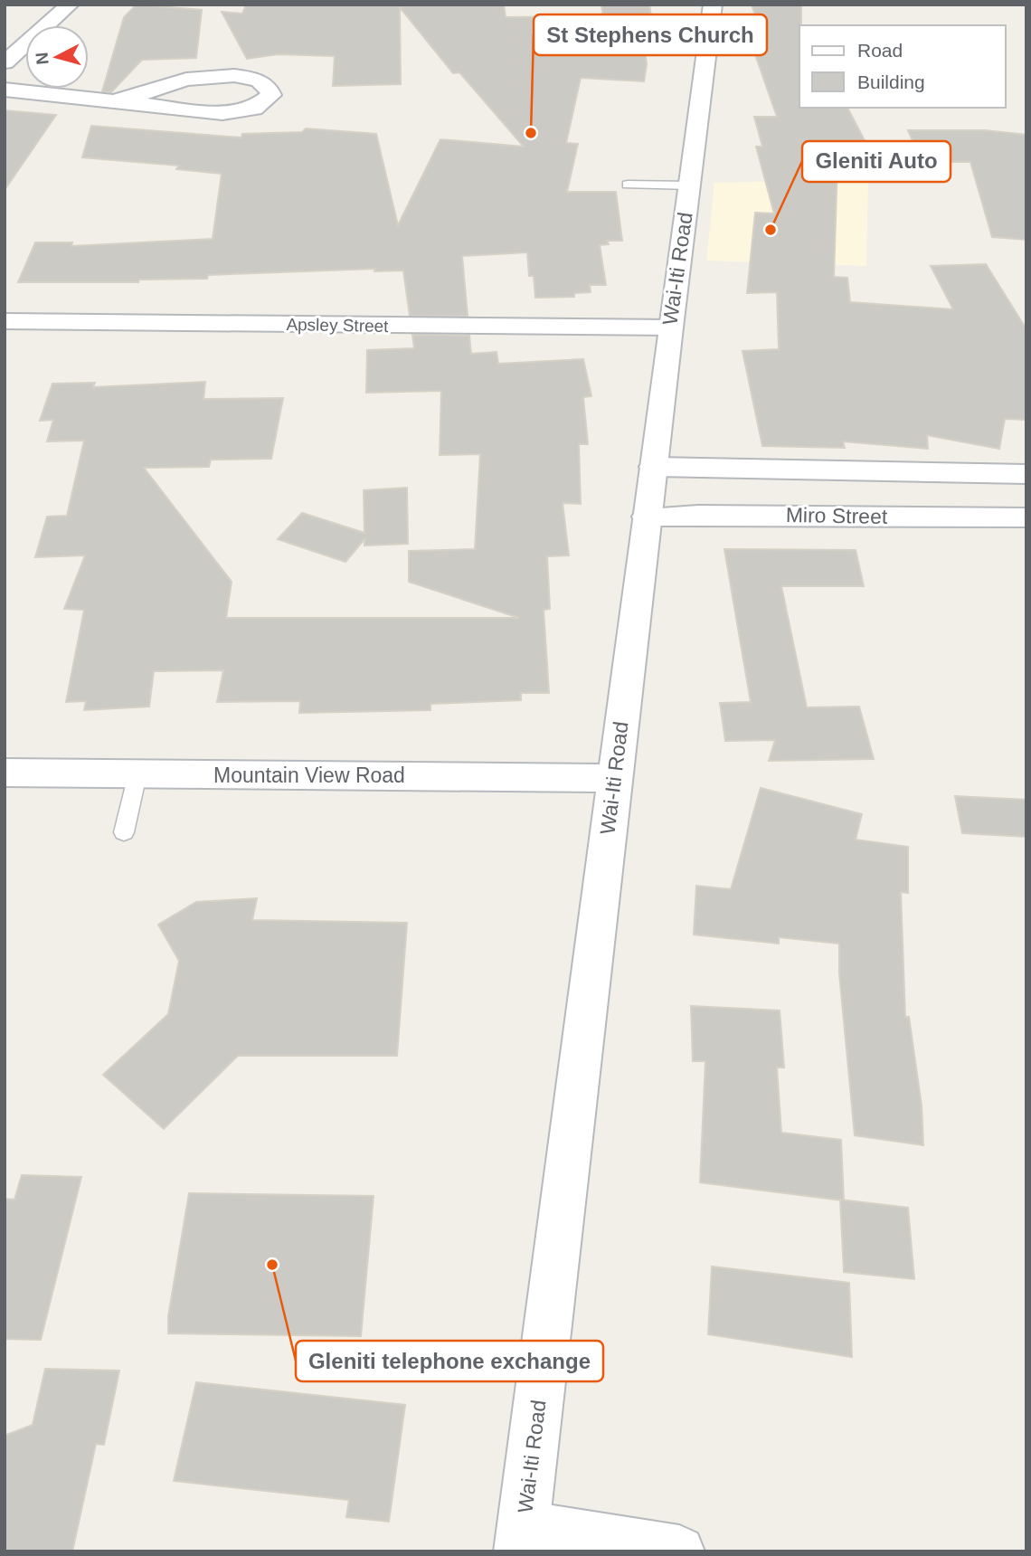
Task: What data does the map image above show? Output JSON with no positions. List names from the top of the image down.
{
  "streets": {
    "street": [
      "Wai-Iti Road",
      "Apsley Street",
      "Miro Street",
      "Mountain View Road"
    ]
  },
  "crossings": [
    ["Wai-Iti Road", "Apsley Street"],
    ["Wai-Iti Road", "Miro Street"],
    ["Wai-Iti Road", "Mountain View Road"]
  ],
  "places": ["St Stephens Church", "Gleniti Auto", "Gleniti telephone exchange"],
  "legend": ["Road", "Building"],
  "north": "left"
}
